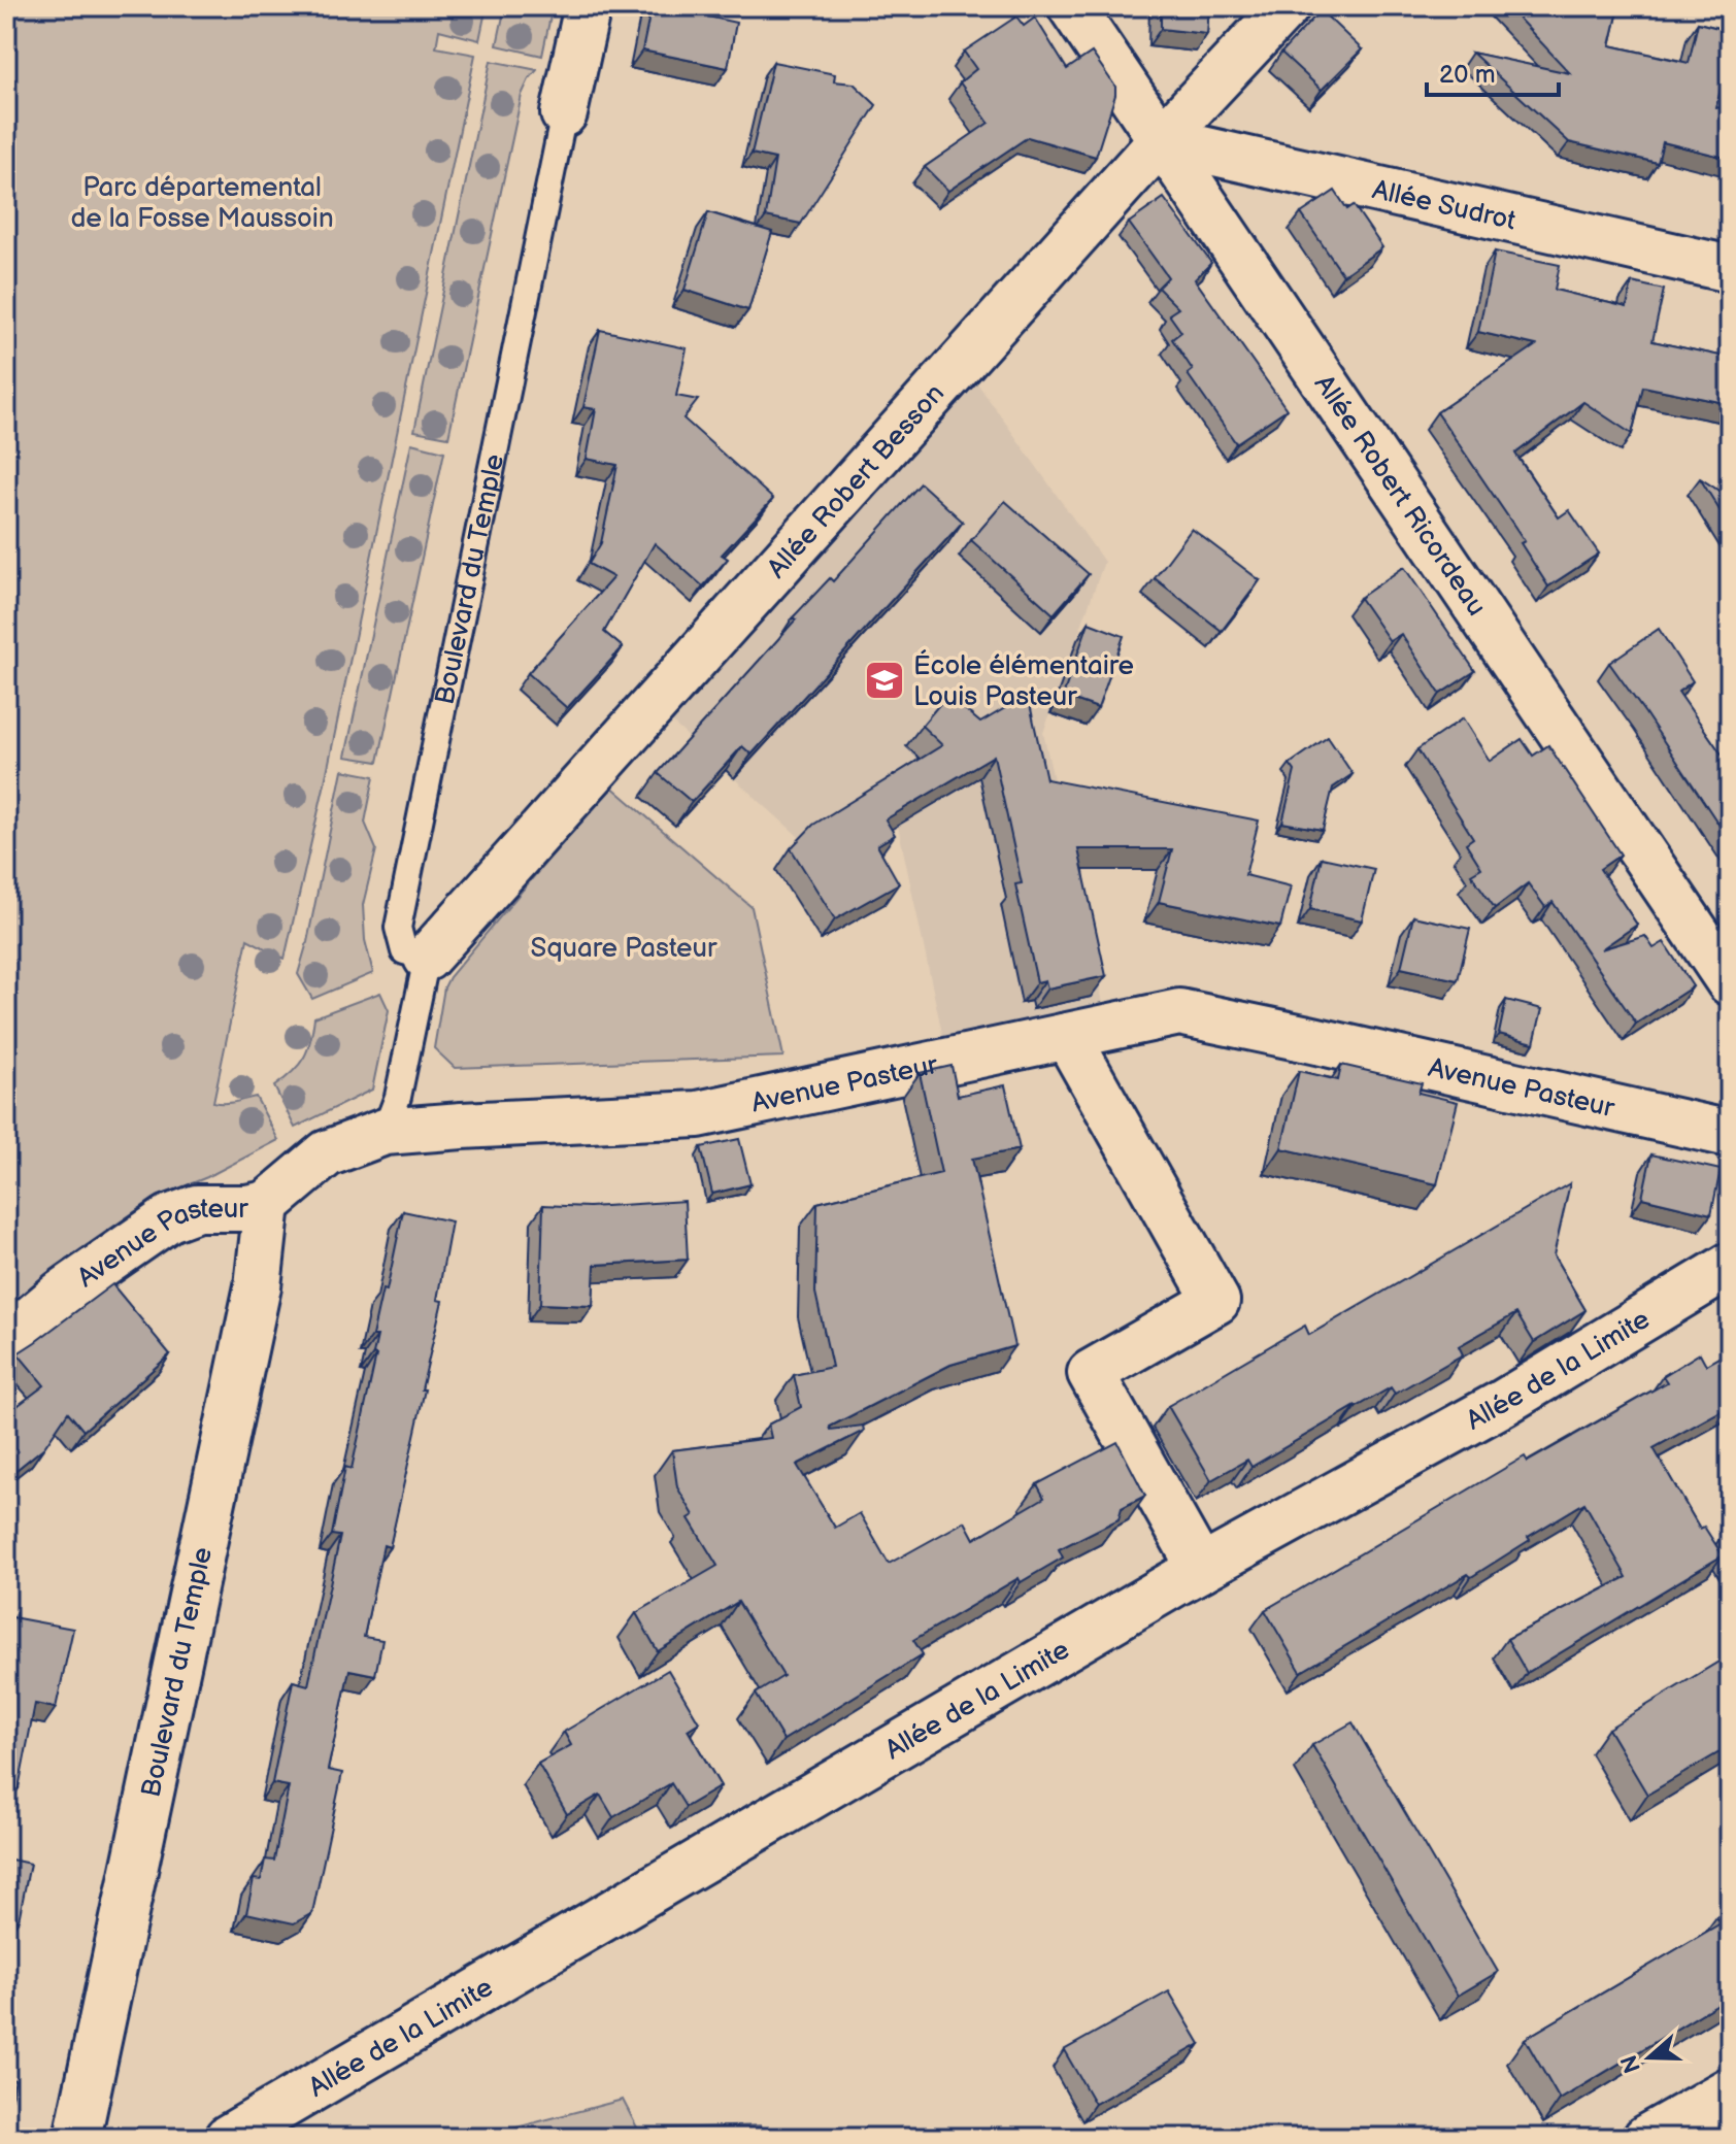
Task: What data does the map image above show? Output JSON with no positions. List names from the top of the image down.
{
  "streets": {
    "street": [
      "Allée Sudrot",
      "Allée Robert Besson",
      "Allée Robert Ricordeau",
      "Boulevard du Temple",
      "Avenue Pasteur",
      "Allée de la Limite"
    ]
  },
  "crossings": [
    ["Allée Sudrot", "Allée Robert Besson"],
    ["Allée Sudrot", "Allée Robert Ricordeau"],
    ["Allée Robert Besson", "Allée Robert Ricordeau"],
    ["Allée Robert Besson", "Boulevard du Temple"],
    ["Boulevard du Temple", "Avenue Pasteur"]
  ],
  "parks": ["Parc départemental de la Fosse Maussoin", "Square Pasteur"],
  "places": {
    "school or university": ["École élémentaire Louis Pasteur"]
  },
  "scale_bar": "20 m",
  "north": "left"
}
